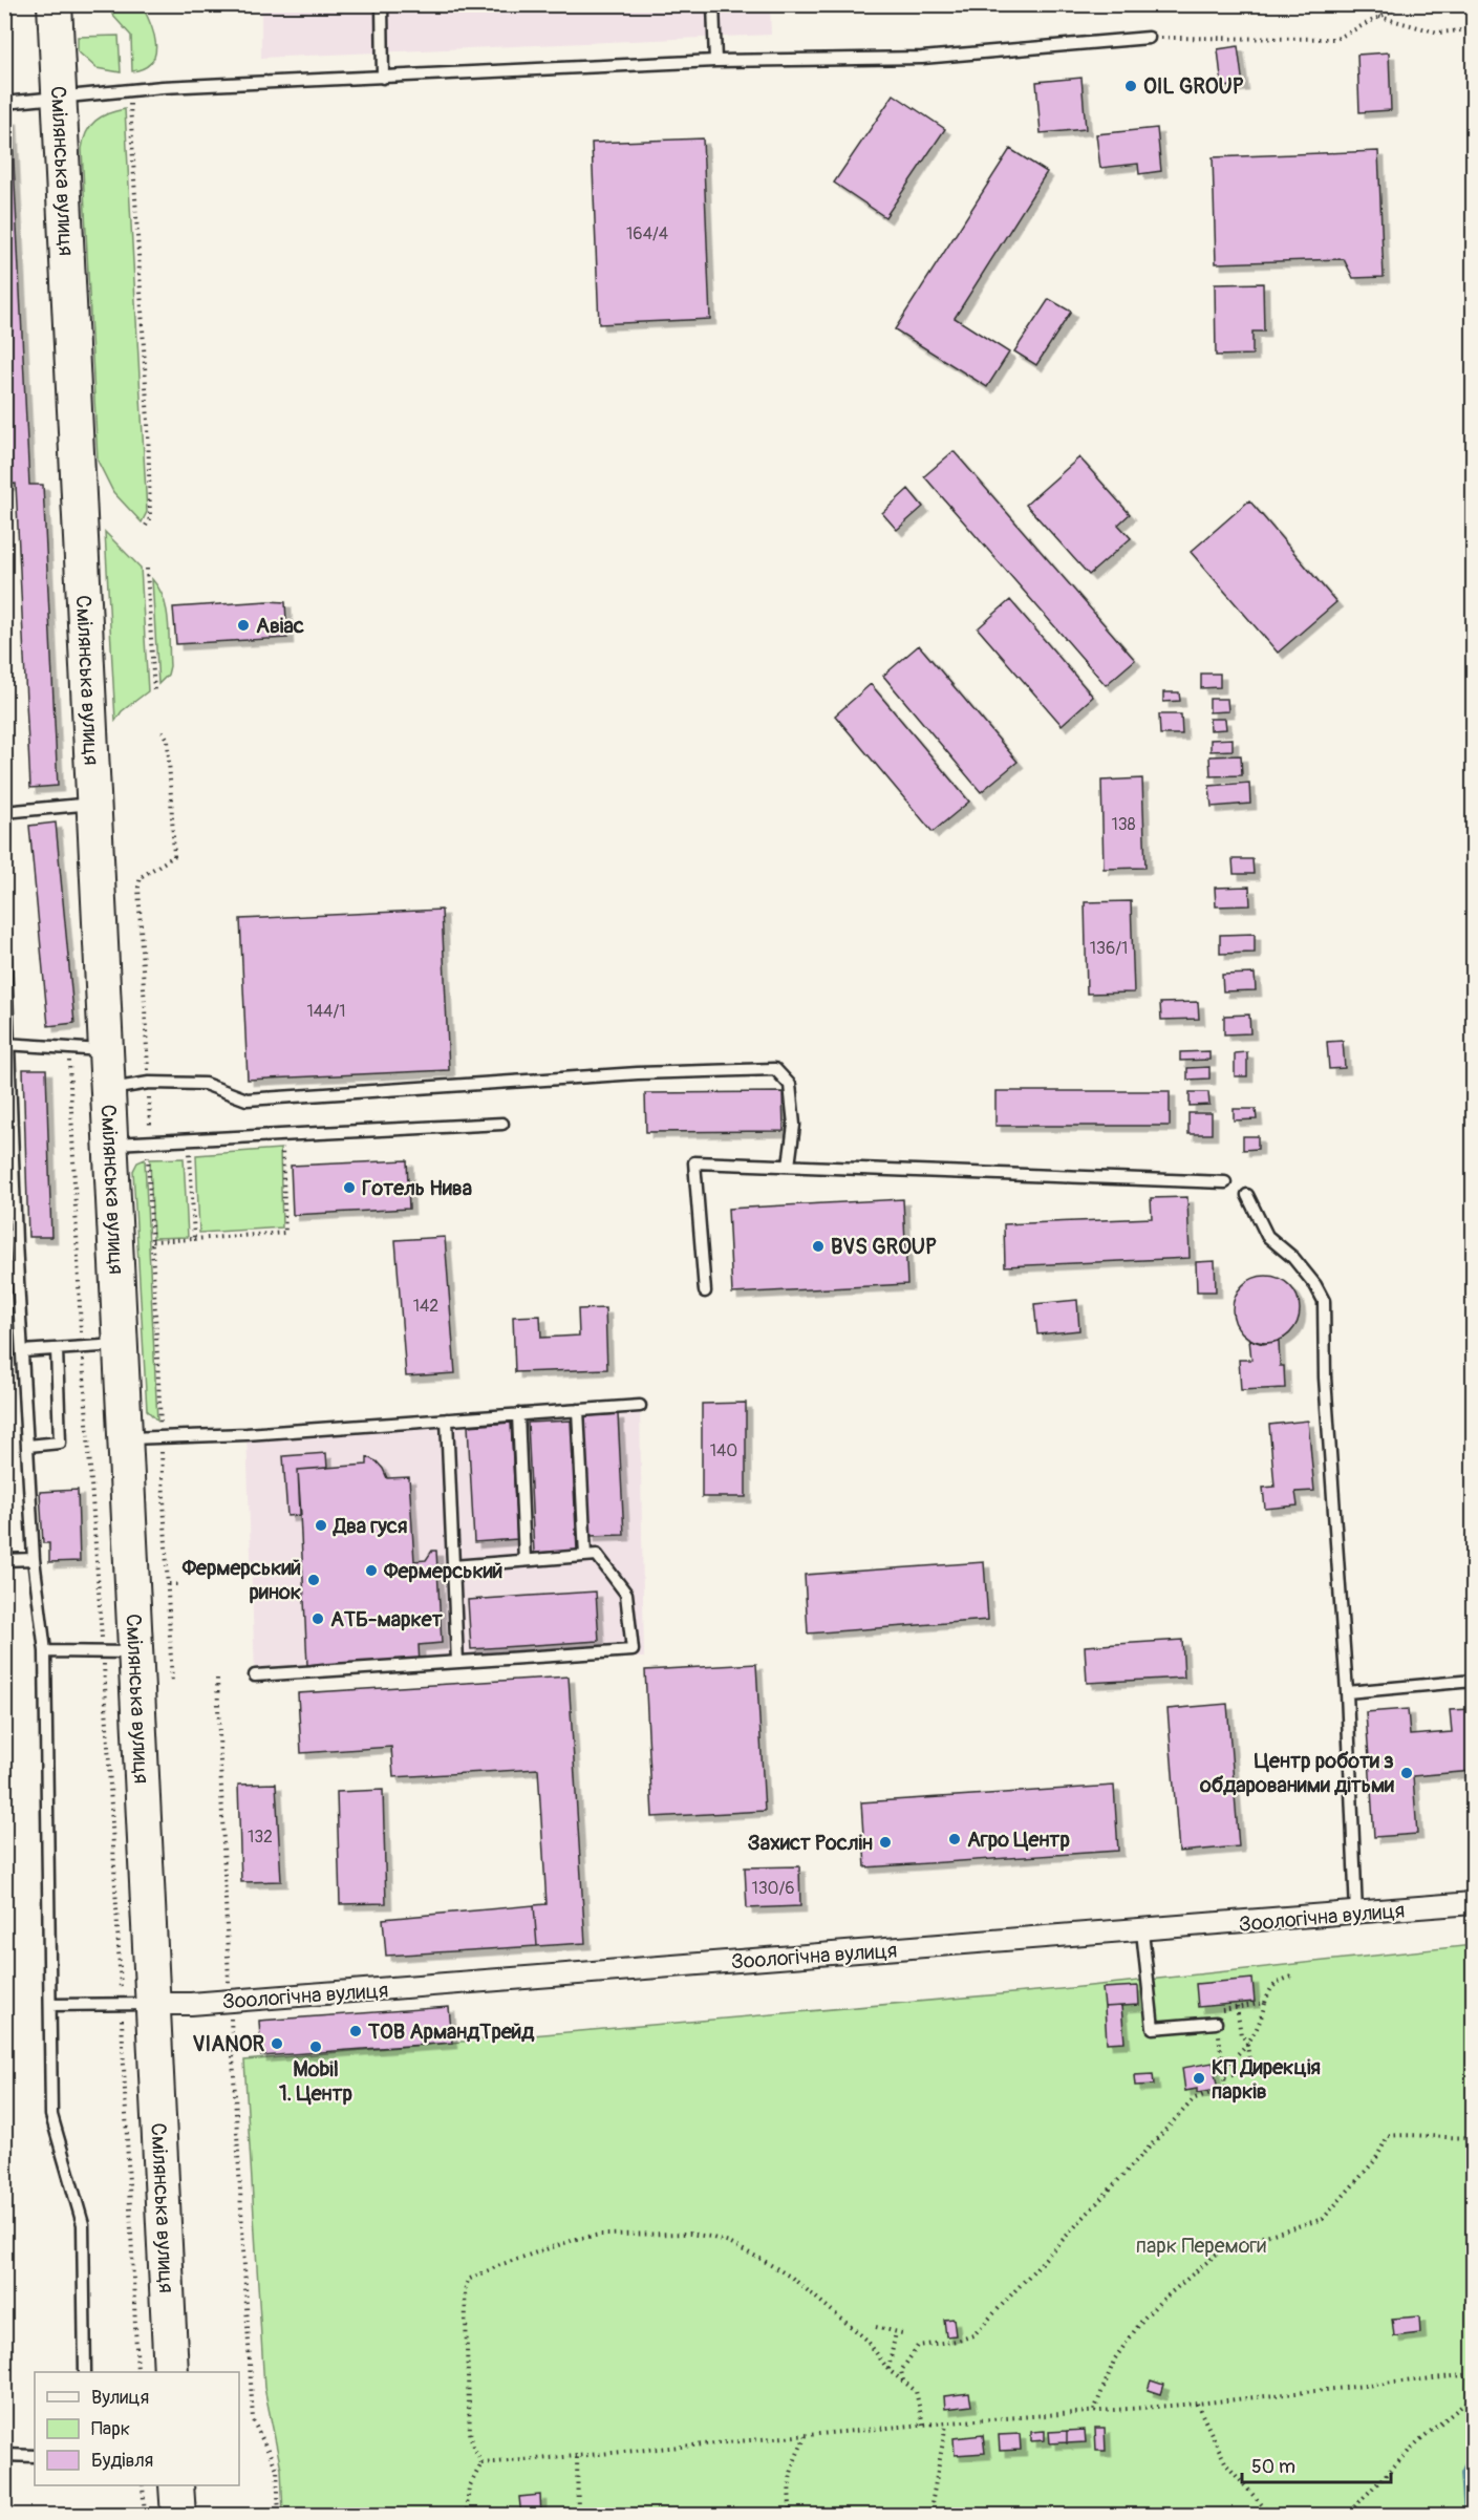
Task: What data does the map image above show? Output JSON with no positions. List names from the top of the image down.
{
  "streets": {
    "main road": ["Смілянська вулиця"],
    "street": ["Зоологічна вулиця"]
  },
  "crossings": [
    ["Смілянська вулиця", "Зоологічна вулиця"]
  ],
  "parks": ["парк Перемоги"],
  "places": [
    "OIL GROUP",
    "Авіас",
    "Готель Нива",
    "BVS GROUP",
    "Два гуся",
    "Фермерський",
    "Фермерський ринок",
    "АТБ-маркет",
    "Центр роботи з обдарованими дітьми",
    "Агро Центр",
    "Захист Рослін",
    "ТОВ АрмандТрейд",
    "VIANOR",
    "Mobil 1. Центр",
    "КП Дирекція парків"
  ],
  "house_numbers": [
    "164/4",
    "138",
    "136/1",
    "144/1",
    "142",
    "140",
    "132",
    "130/6"
  ],
  "legend": ["Вулиця", "Парк", "Будівля"],
  "scale_bar": "50 m"
}
